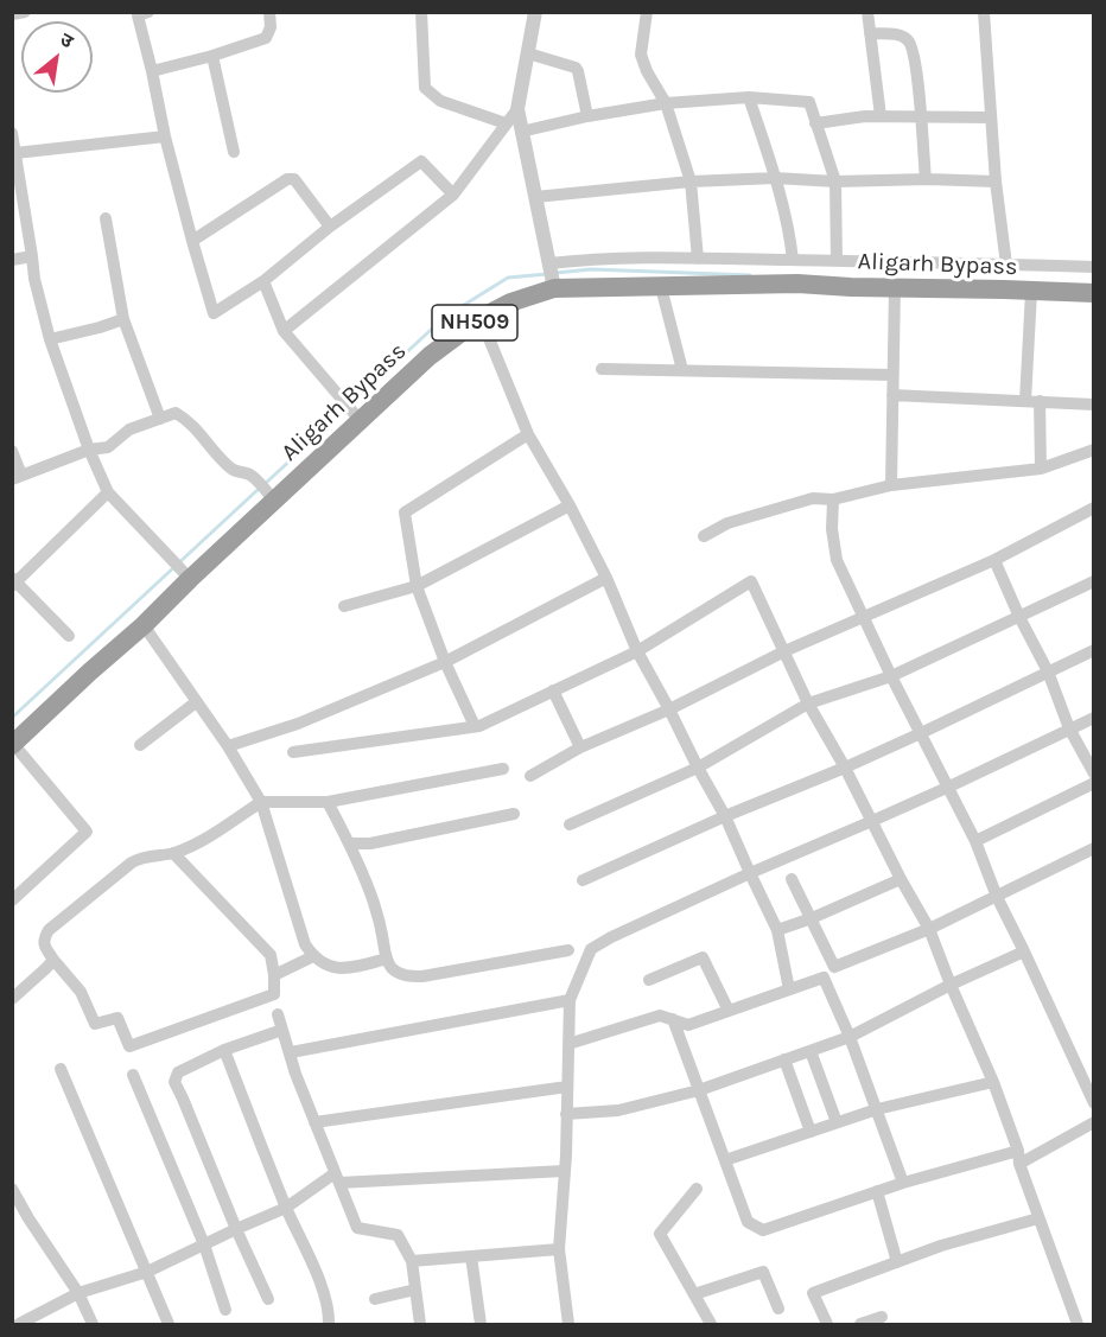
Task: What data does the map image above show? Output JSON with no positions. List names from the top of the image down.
{
  "streets": {
    "highway": ["Aligarh Bypass", "NH509"]
  },
  "north": "top right"
}
